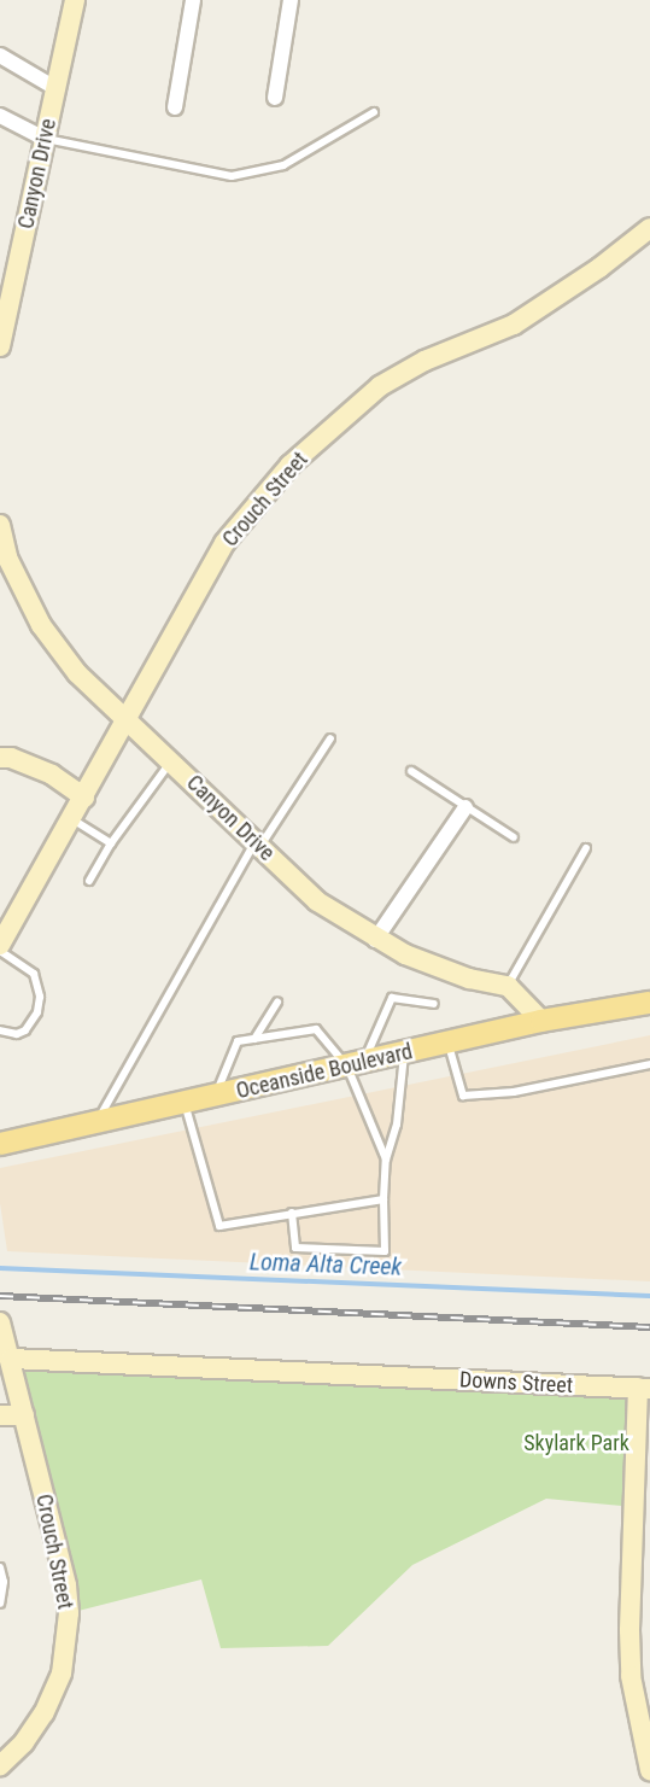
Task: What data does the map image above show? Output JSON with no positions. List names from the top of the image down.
{
  "streets": {
    "main road": [
      "Canyon Drive",
      "Crouch Street",
      "Oceanside Boulevard",
      "Downs Street"
    ]
  },
  "crossings": [
    ["Canyon Drive", "Crouch Street"],
    ["Crouch Street", "Downs Street"]
  ],
  "water": ["Loma Alta Creek"],
  "parks": ["Skylark Park"]
}
